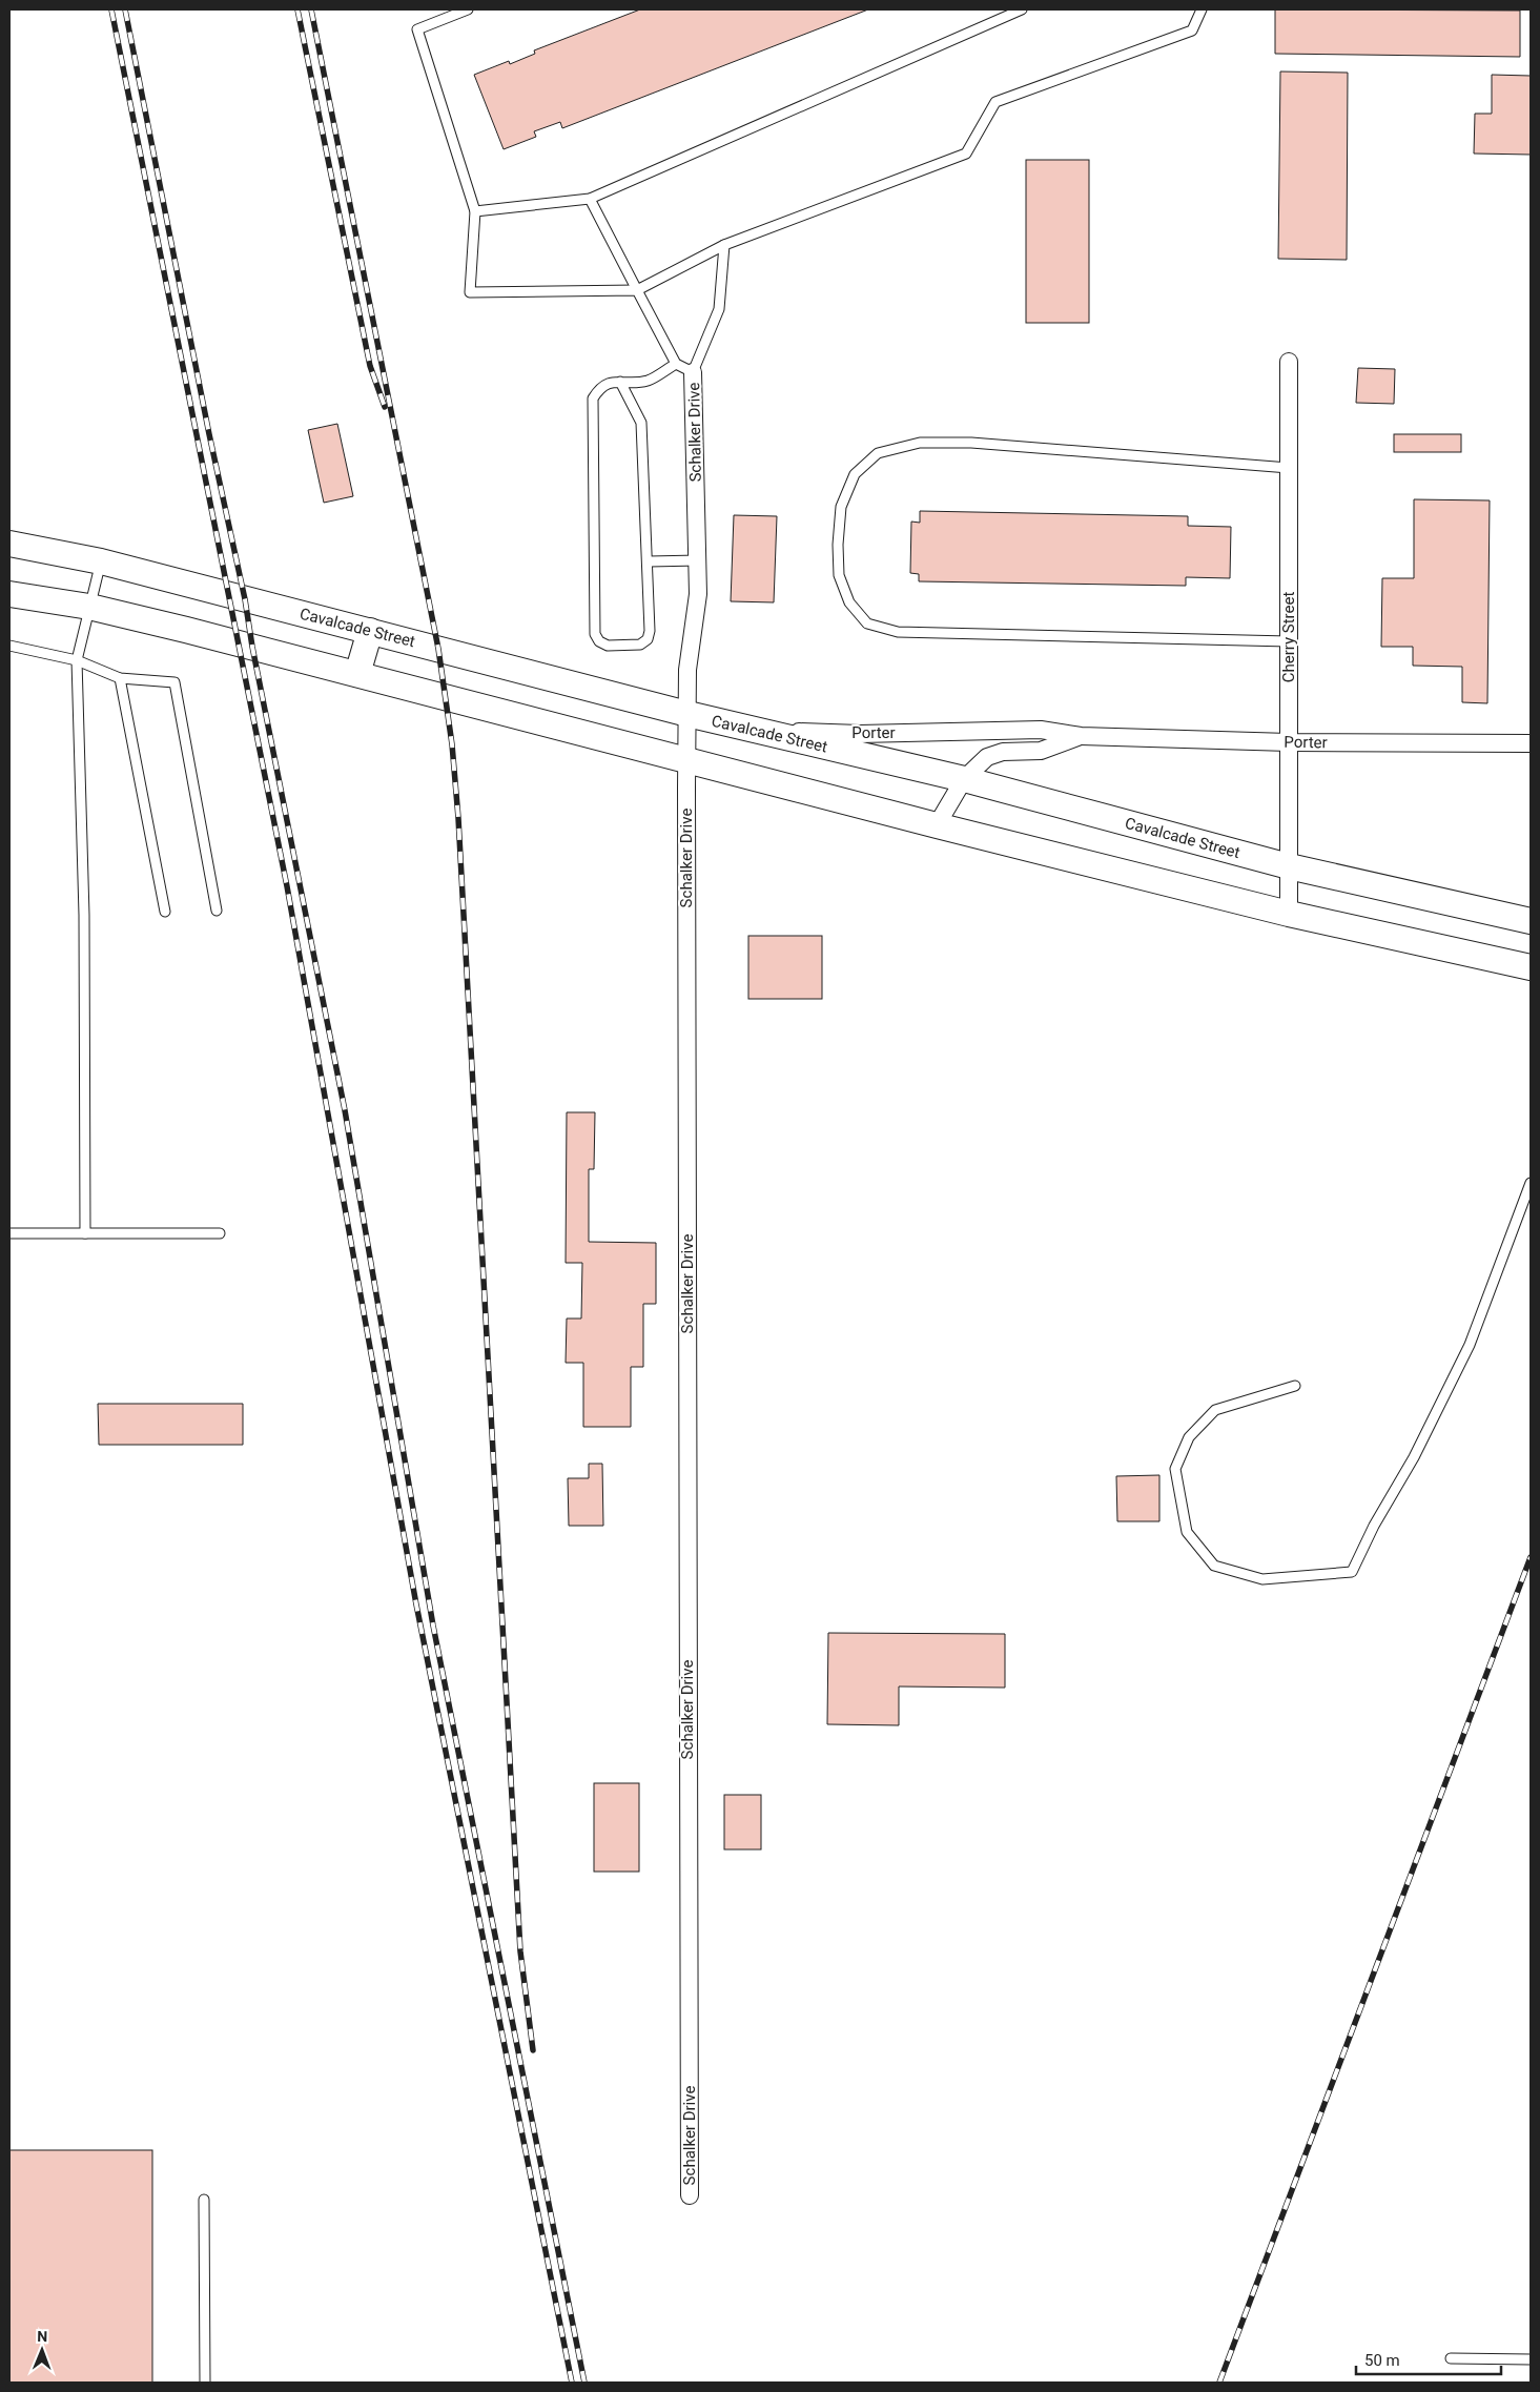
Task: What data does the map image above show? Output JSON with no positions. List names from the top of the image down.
{
  "streets": {
    "main road": ["Cavalcade Street"],
    "street": ["Schalker Drive", "Cherry Street", "Porter"]
  },
  "crossings": [
    ["Schalker Drive", "Cavalcade Street"],
    ["Cavalcade Street", "Cherry Street"],
    ["Cavalcade Street", "Porter"],
    ["Cherry Street", "Porter"]
  ],
  "scale_bar": "50 m",
  "north": "top"
}
